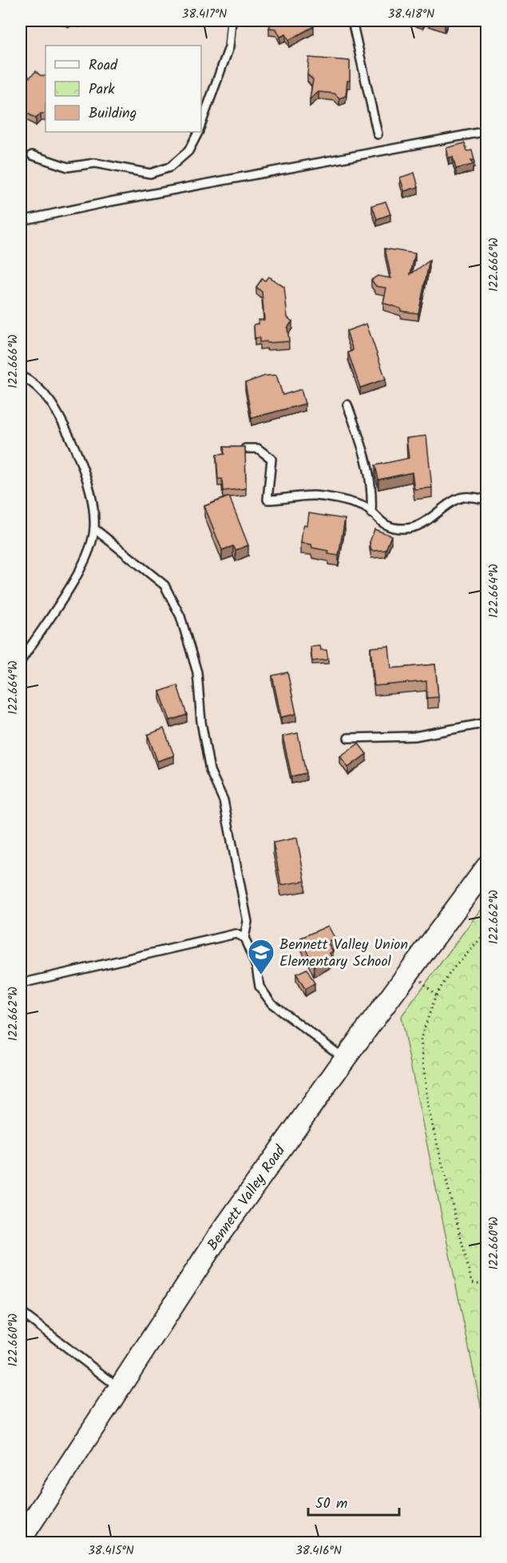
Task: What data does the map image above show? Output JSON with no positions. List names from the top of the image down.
{
  "streets": {
    "street": ["Bennett Valley Road"]
  },
  "places": {
    "school or university": ["Bennett Valley Union Elementary School"]
  },
  "legend": ["Road", "Park", "Building"],
  "scale_bar": "50 m",
  "coordinates": [
    "38.417°N",
    "38.418°N",
    "122.666°W",
    "122.664°W",
    "122.662°W",
    "122.660°W",
    "38.415°N",
    "38.416°N"
  ]
}
